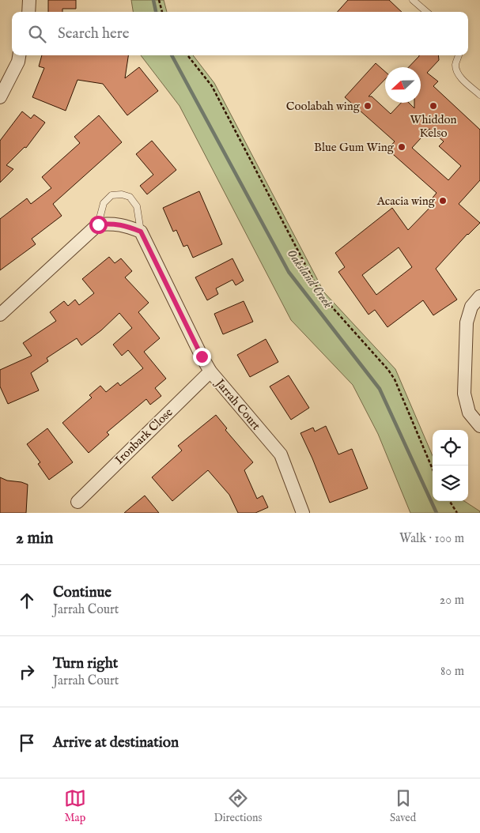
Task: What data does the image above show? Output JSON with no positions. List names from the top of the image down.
{
  "streets": {
    "street": ["Jarrah Court", "Ironbark Close"]
  },
  "crossings": [
    ["Jarrah Court", "Ironbark Close"]
  ],
  "water": ["Oaksland Creek"],
  "places": [
    "Coolabah wing",
    "Whiddon Kelso",
    "Blue Gum Wing",
    "Acacia wing"
  ],
  "north": "left",
  "page": {
    "search": "Search here",
    "heading": ["2 min", "Walk · 100 m"],
    "list": [
      ["Continue", "Jarrah Court", "20 m"],
      ["Turn right", "Jarrah Court", "80 m"],
      "Arrive at destination"
    ],
    "nav": ["Map", "Directions", "Saved"]
  }
}
